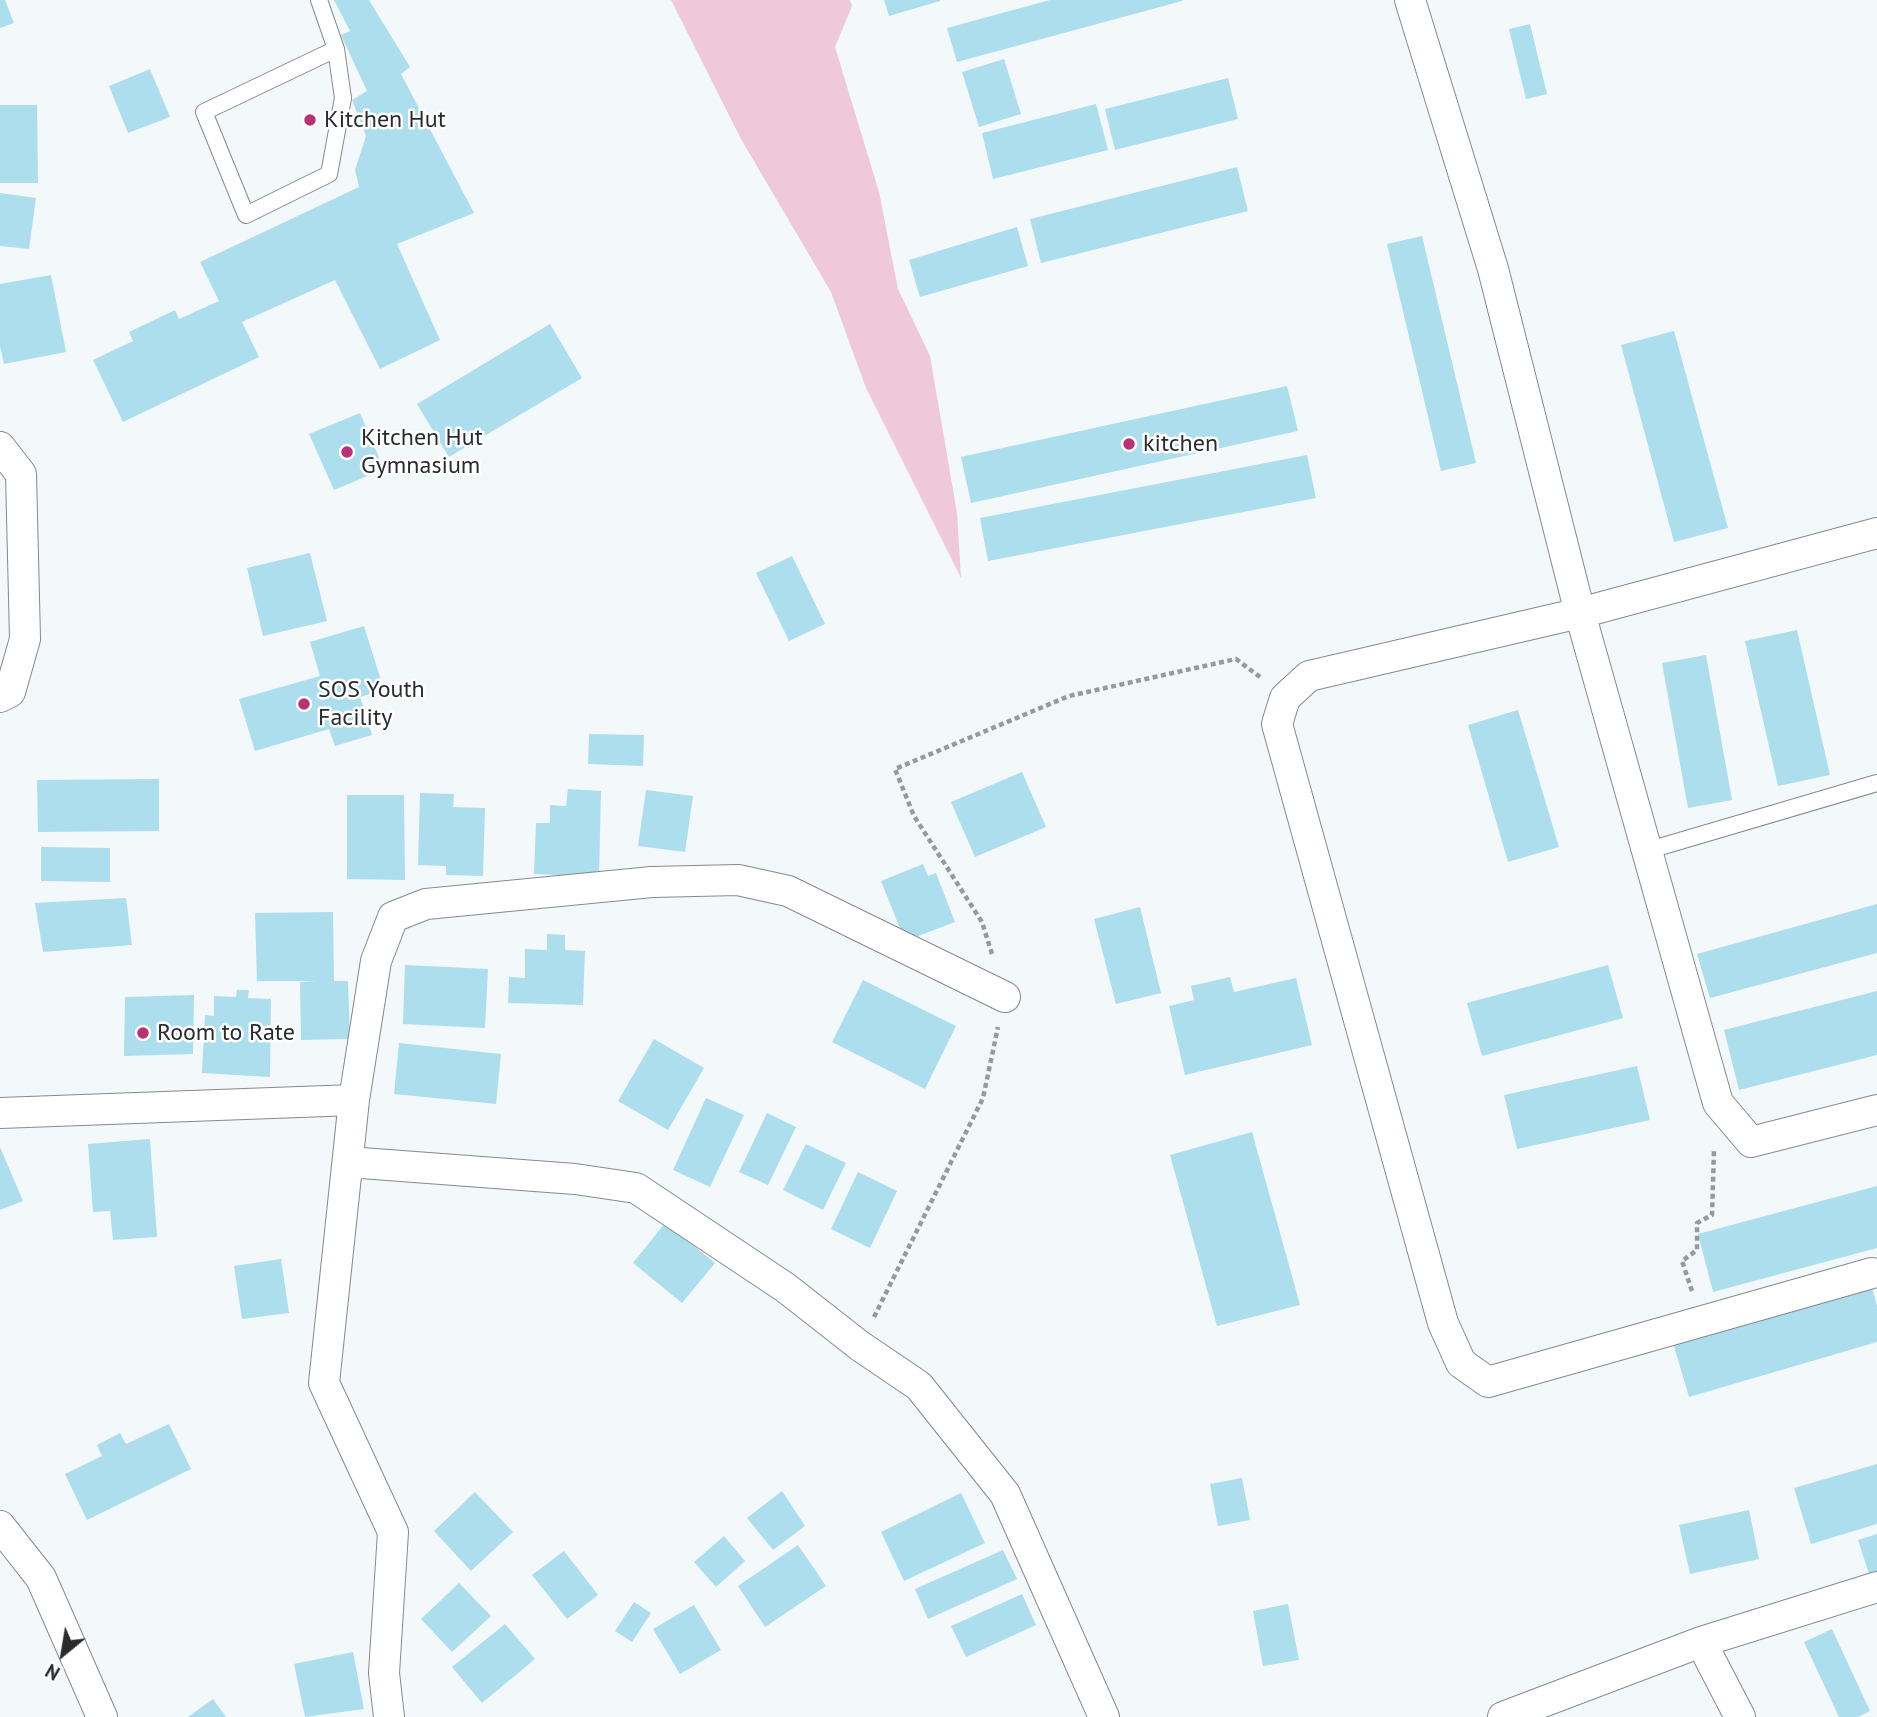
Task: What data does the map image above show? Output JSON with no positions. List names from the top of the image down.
{
  "places": [
    "Kitchen Hut",
    "kitchen",
    "Kitchen Hut Gymnasium",
    "SOS Youth Facility",
    "Room to Rate"
  ],
  "north": "bottom left"
}
